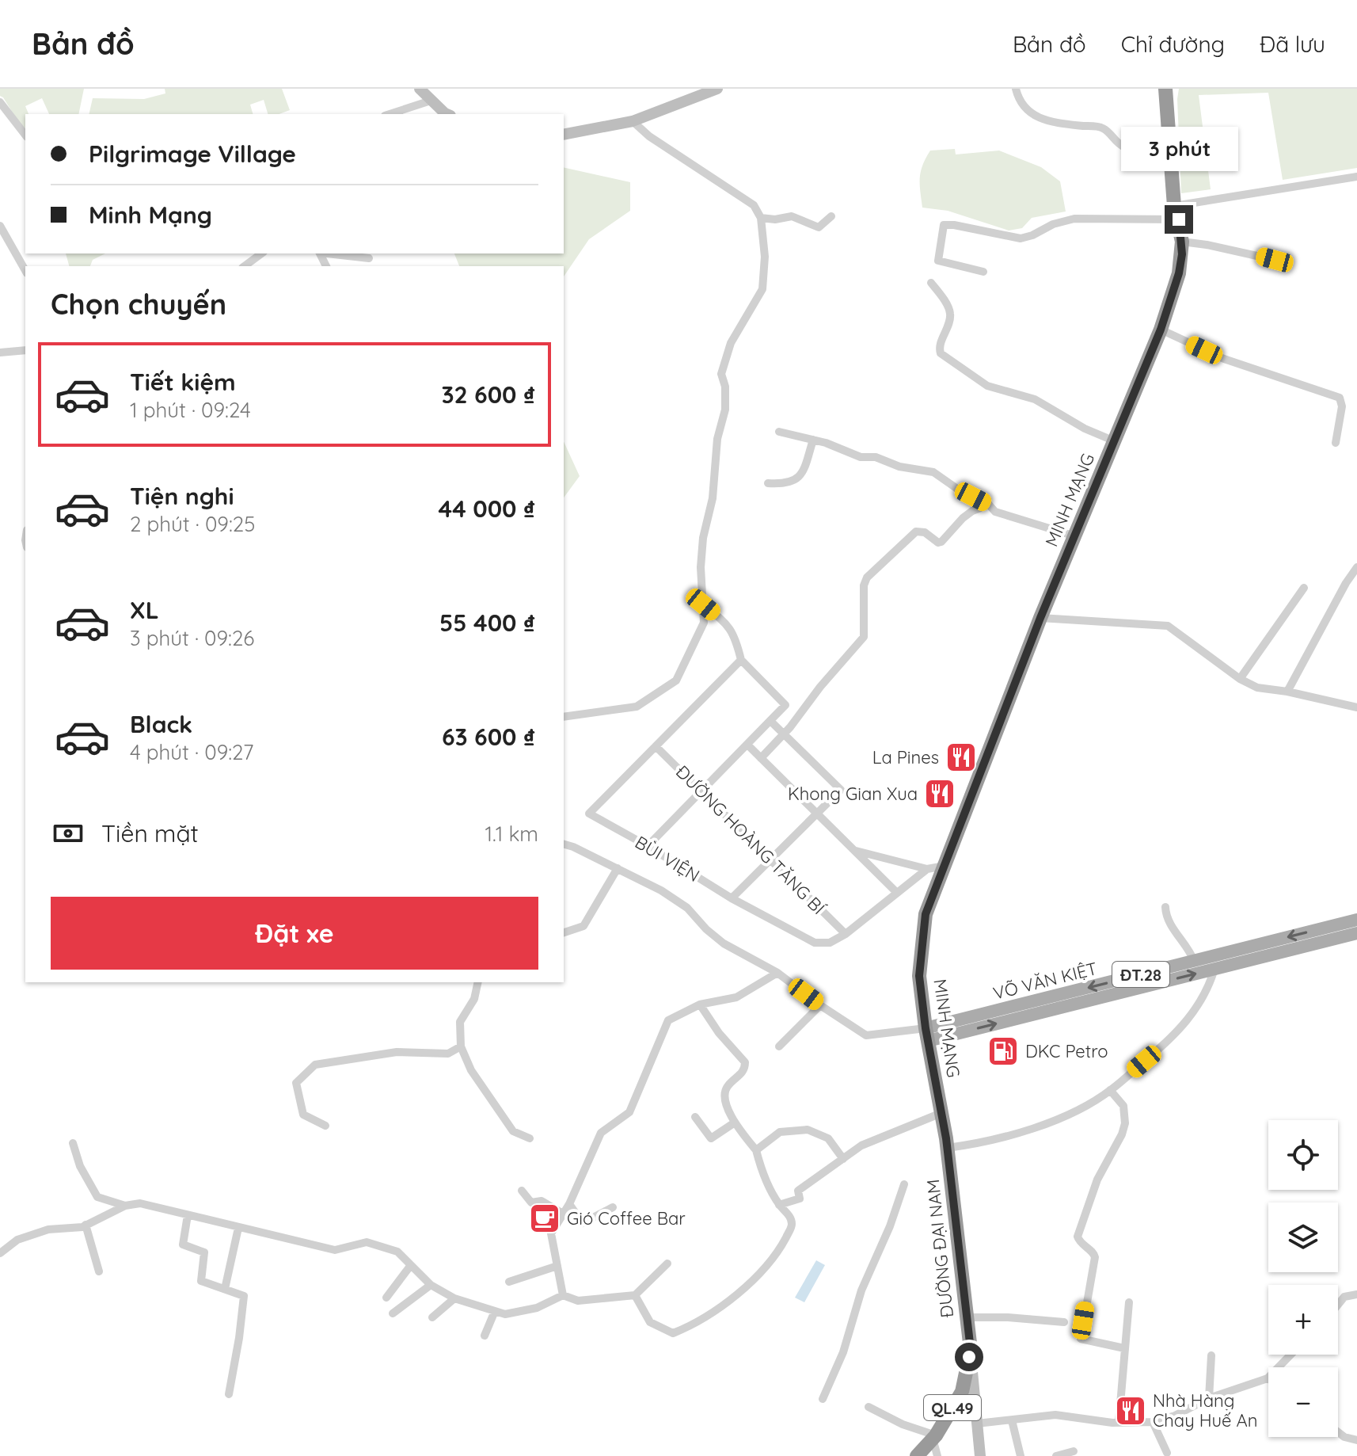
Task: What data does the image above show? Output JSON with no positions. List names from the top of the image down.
{
  "streets": {
    "highway": ["MINH MẠNG", "ĐƯỜNG ĐẠI NAM", "QL.49"],
    "main road": ["ĐT.28", "VÕ VĂN KIỆT"],
    "street": ["ĐƯỜNG HOÀNG TĂNG BÍ", "BÙI VIỆN"]
  },
  "crossings": [
    ["MINH MẠNG", "VÕ VĂN KIỆT"],
    ["MINH MẠNG", "ĐƯỜNG ĐẠI NAM"],
    ["ĐƯỜNG HOÀNG TĂNG BÍ", "BÙI VIỆN"],
    ["ĐƯỜNG ĐẠI NAM", "QL.49"]
  ],
  "places": {
    "restaurant": ["La Pines", "Khong Gian Xua", "Nhà Hàng Chay Huế An"],
    "fuel station": ["DKC Petro"],
    "cafe": ["Gió Coffee Bar"]
  },
  "page": {
    "header": "Bản đồ",
    "nav": ["Bản đồ", "Chỉ đường", "Đã lưu"],
    "banner": ["Pilgrimage Village", "Minh Mạng"],
    "bubble": "3 phút",
    "heading": "Chọn chuyến",
    "list": [
      {
        "name": "Tiết kiệm",
        "note": "1 phút · 09:24",
        "value": "32 600 ₫"
      },
      {
        "name": "Tiện nghi",
        "note": "2 phút · 09:25",
        "value": "44 000 ₫"
      },
      {
        "name": "XL",
        "note": "3 phút · 09:26",
        "value": "55 400 ₫"
      },
      {
        "name": "Black",
        "note": "4 phút · 09:27",
        "value": "63 600 ₫"
      }
    ],
    "pay": ["Tiền mặt", "1.1 km"],
    "buttons": "Đặt xe",
    "map_buttons": ["+", "−"]
  }
}
